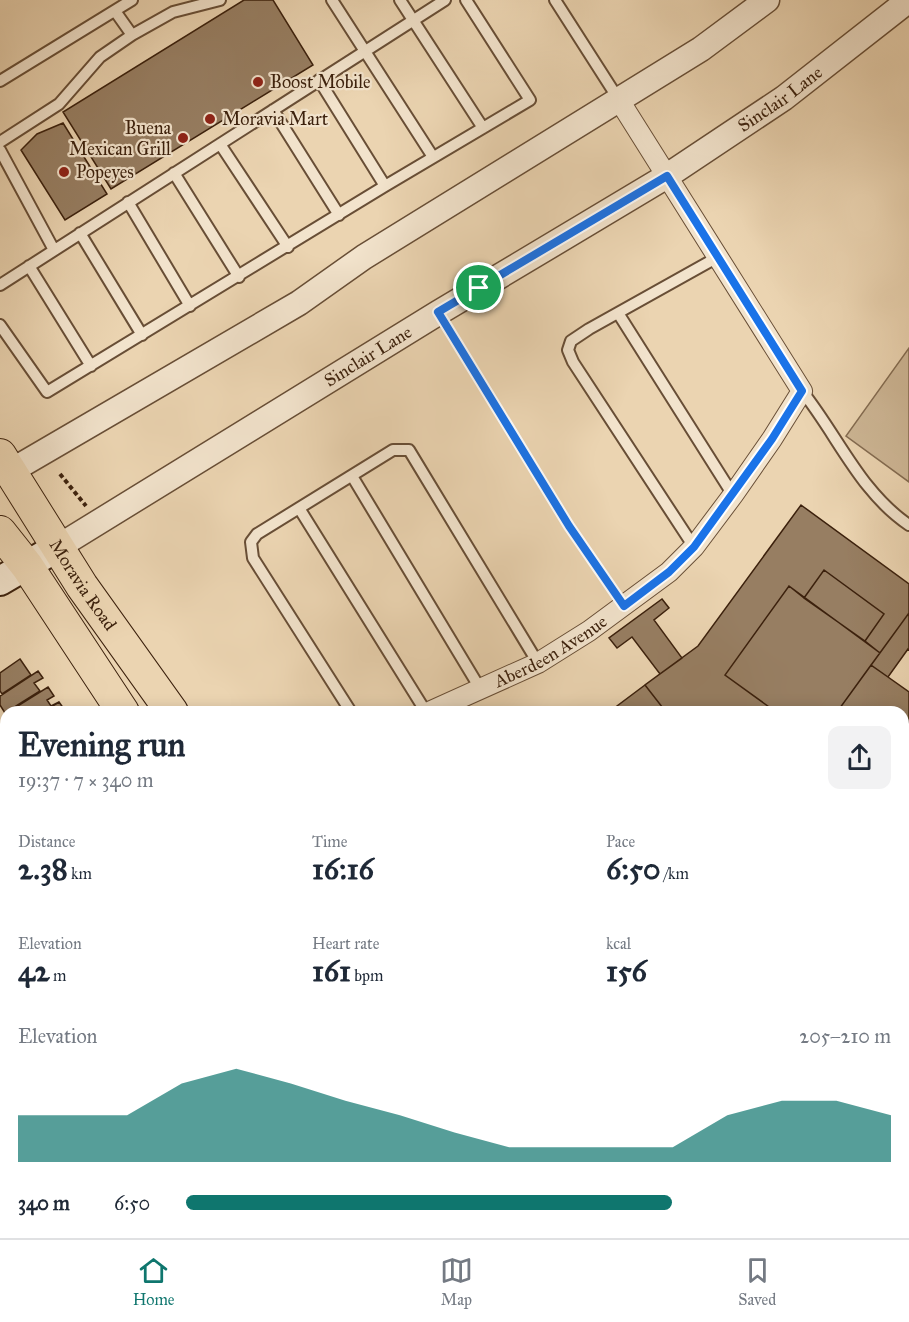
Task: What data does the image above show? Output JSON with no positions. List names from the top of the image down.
{
  "streets": {
    "main road": ["Sinclair Lane", "Moravia Road"],
    "street": ["Aberdeen Avenue"]
  },
  "crossings": [
    ["Sinclair Lane", "Moravia Road"]
  ],
  "places": [
    "Boost Mobile",
    "Moravia Mart",
    "Buena Mexican Grill",
    "Popeyes"
  ],
  "page": {
    "heading": ["Evening run", "19:37 · 7 × 340 m"],
    "stats": [
      ["Distance", "2.38 km"],
      ["Time", "16:16"],
      ["Pace", "6:50 /km"],
      ["Elevation", "42 m"],
      ["Heart rate", "161 bpm"],
      ["kcal", "156"]
    ],
    "chart": ["Elevation", "205–210 m"],
    "list": [
      {
        "name": "340 m",
        "note": "6:50"
      }
    ],
    "tabs": ["Home", "Map", "Saved"]
  }
}
